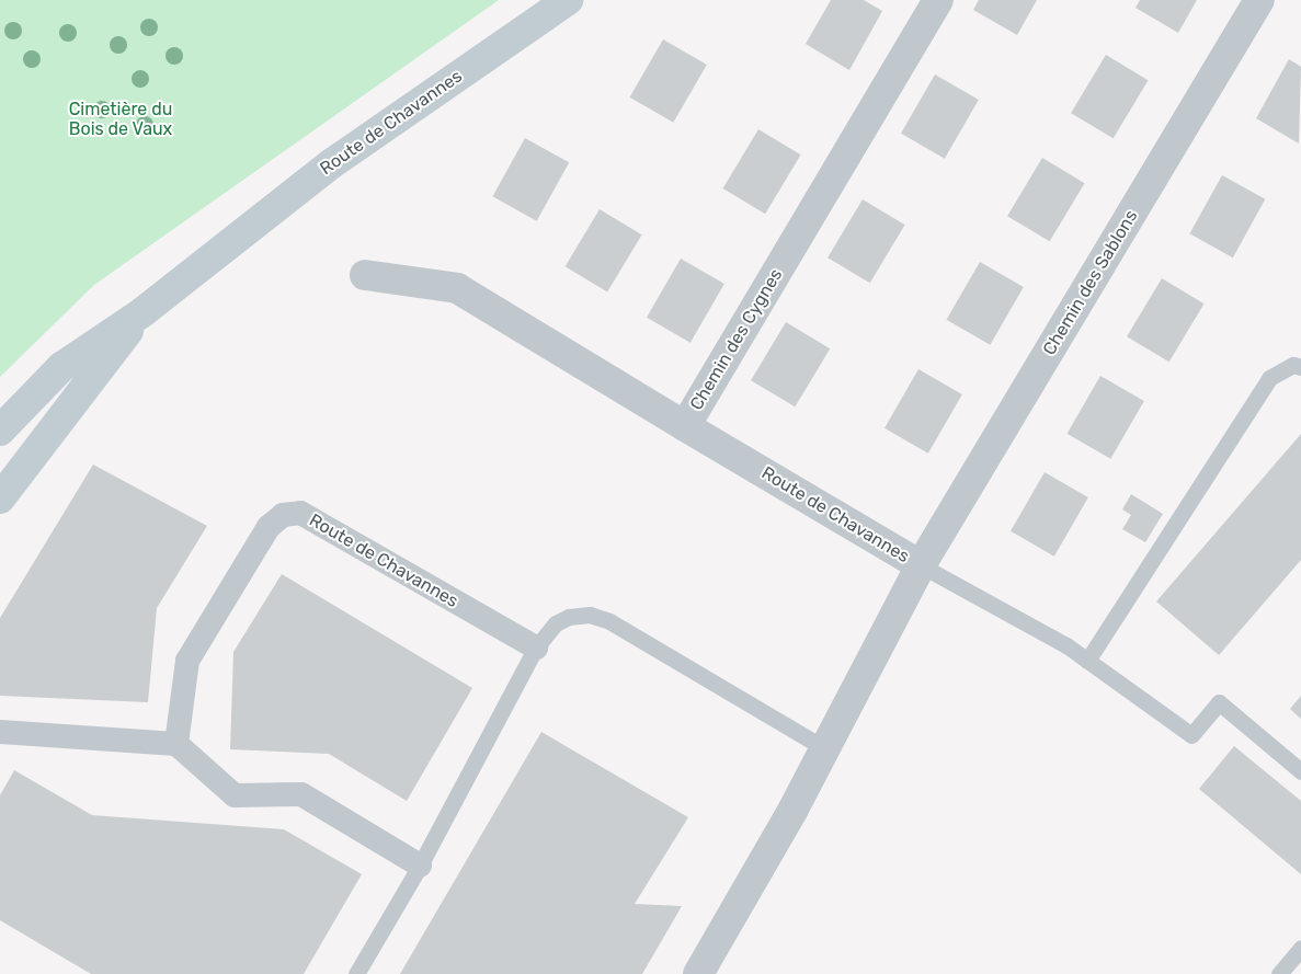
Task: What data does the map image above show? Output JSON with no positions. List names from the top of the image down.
{
  "streets": {
    "main road": ["Route de Chavannes"],
    "street": ["Chemin des Sablons", "Chemin des Cygnes"]
  },
  "crossings": [
    ["Route de Chavannes", "Chemin des Sablons"],
    ["Route de Chavannes", "Chemin des Cygnes"]
  ],
  "parks": ["Cimetière du Bois de Vaux"]
}
